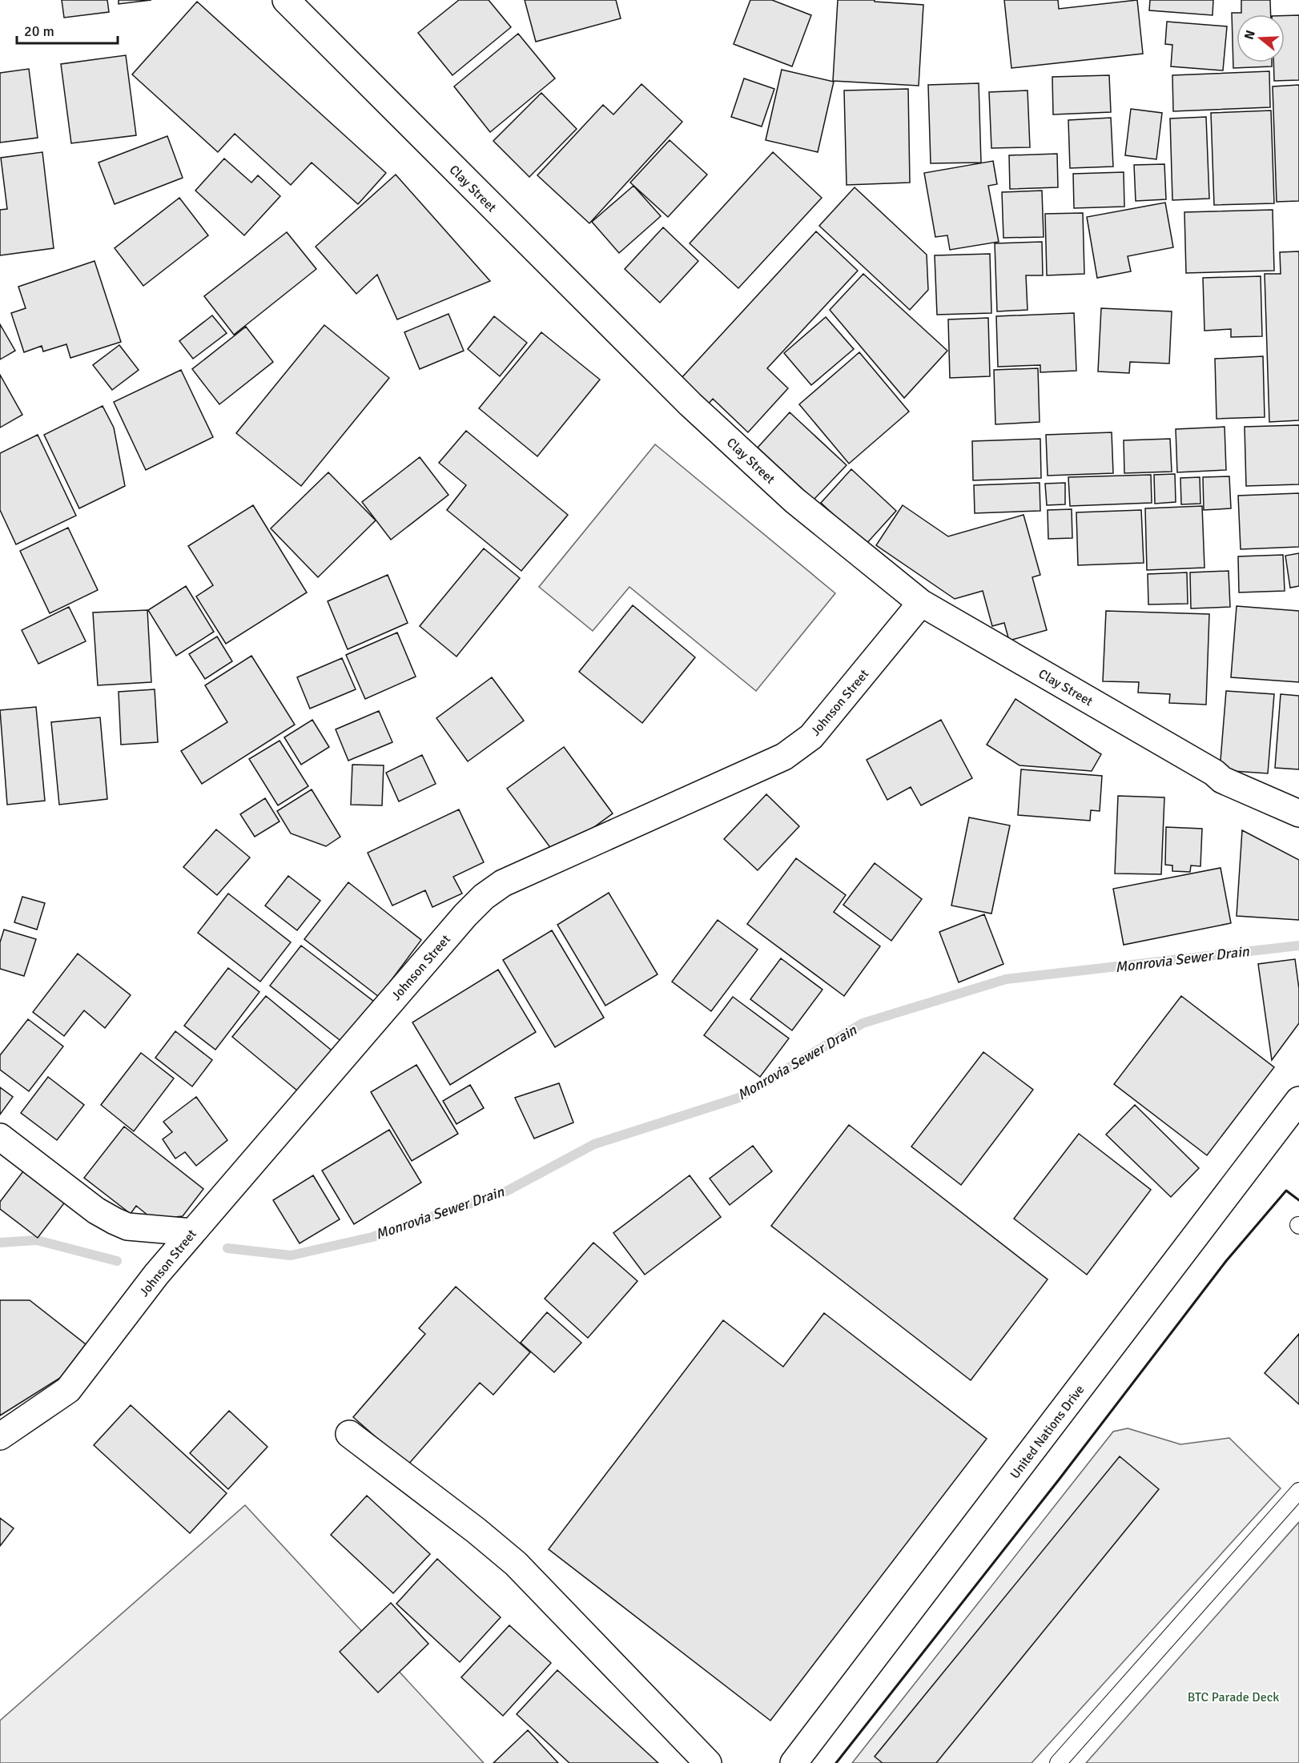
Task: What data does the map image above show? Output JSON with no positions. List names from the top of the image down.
{
  "streets": {
    "street": ["Clay Street", "Johnson Street", "United Nations Drive"]
  },
  "crossings": [
    ["Clay Street", "Johnson Street"]
  ],
  "water": ["Monrovia Sewer Drain"],
  "parks": ["BTC Parade Deck"],
  "scale_bar": "20 m",
  "north": "left"
}
